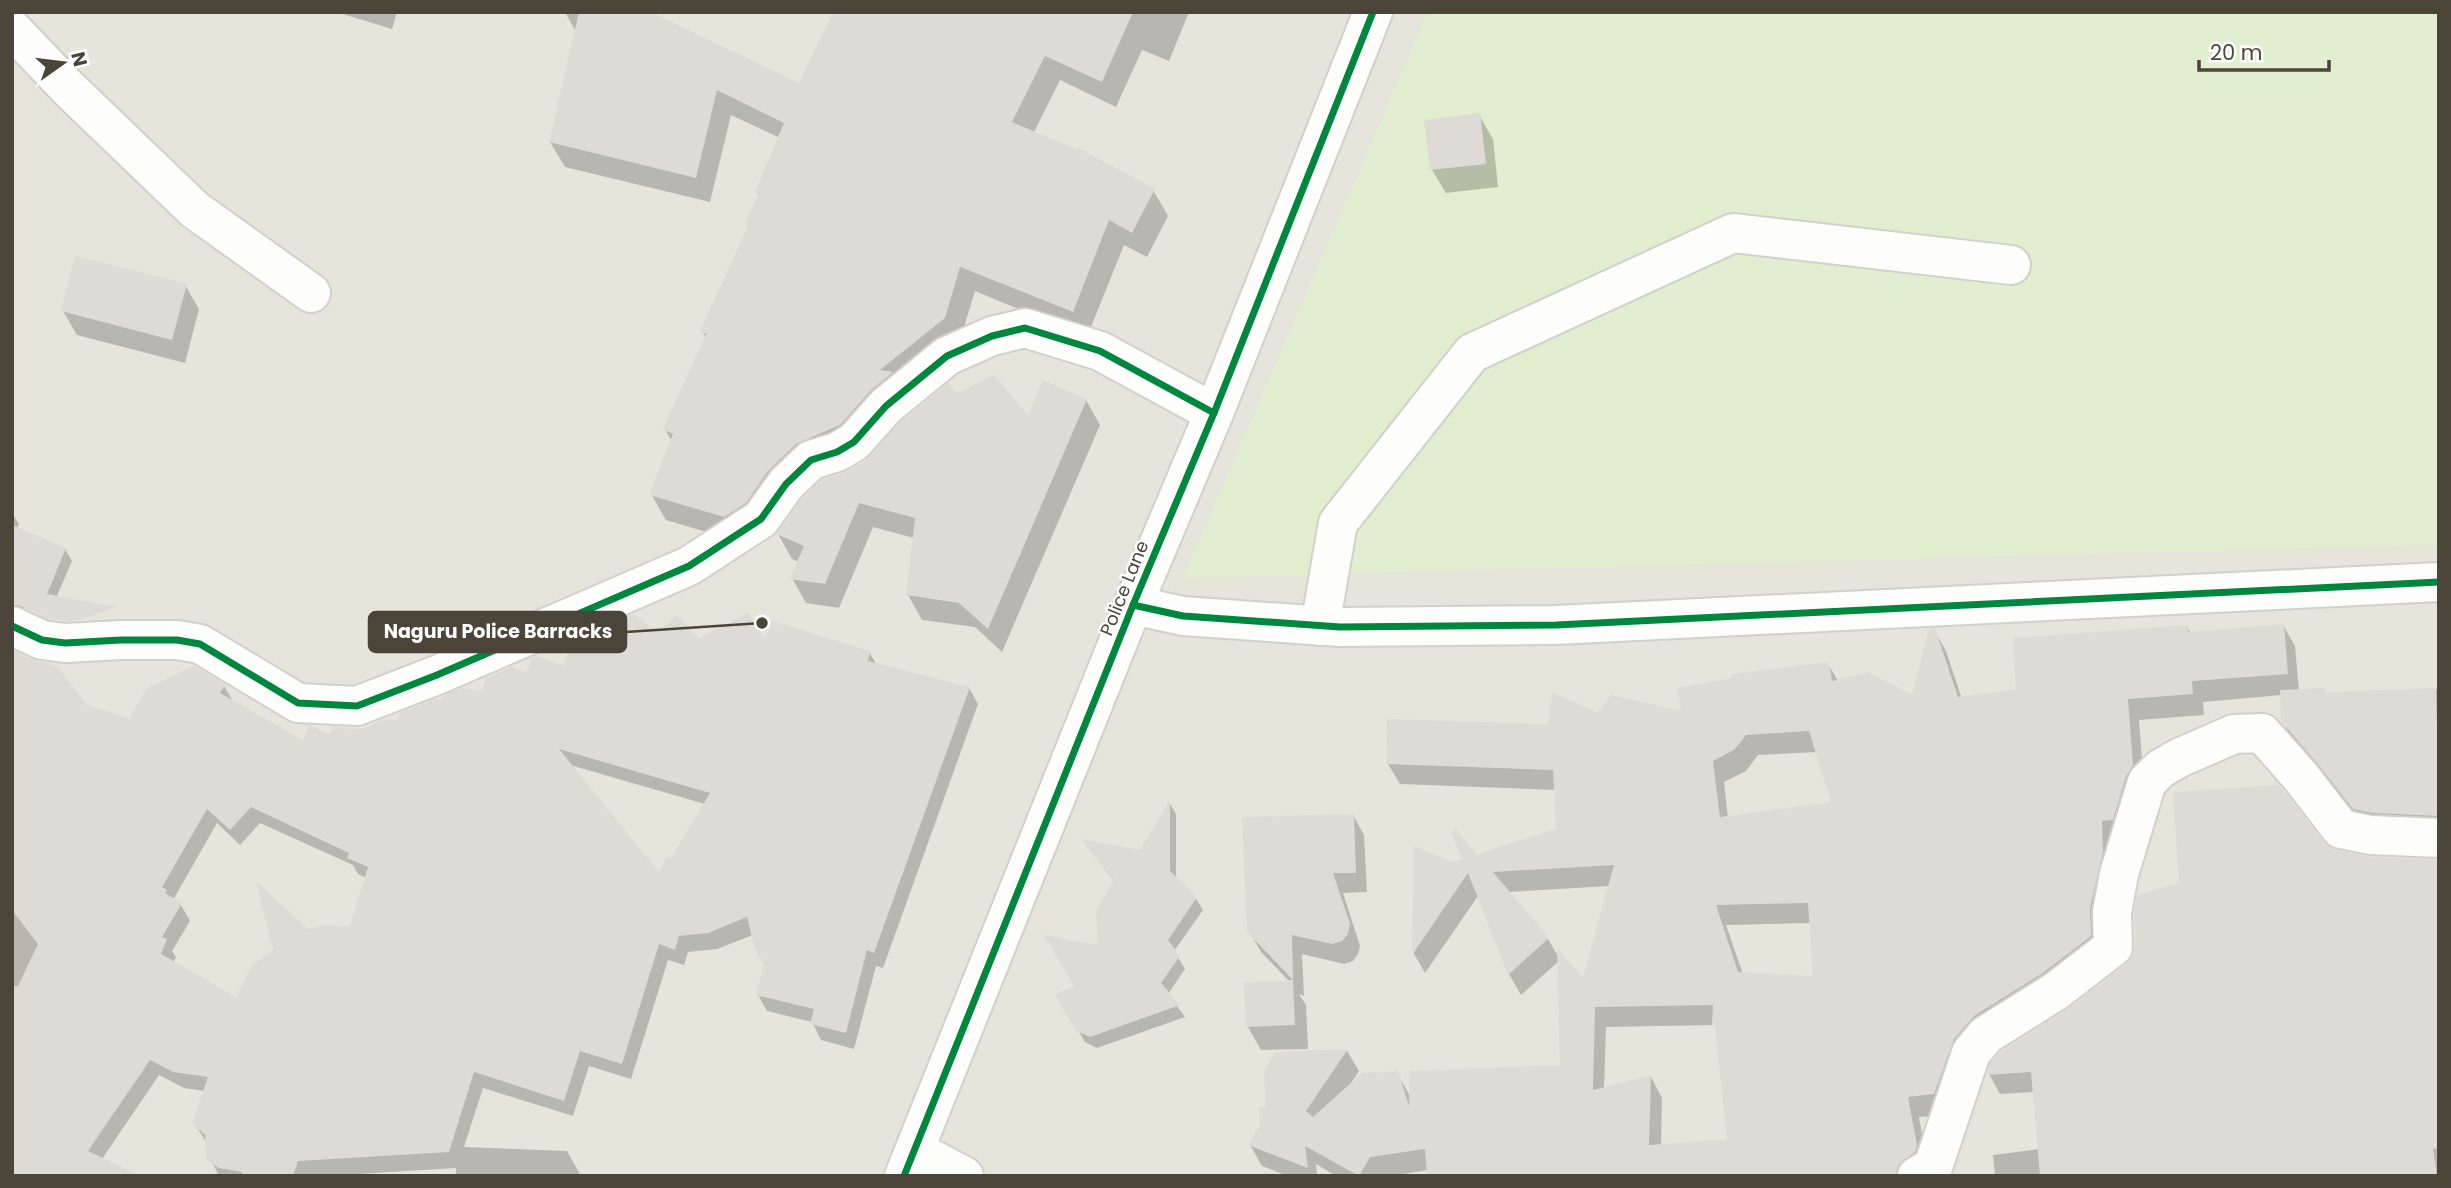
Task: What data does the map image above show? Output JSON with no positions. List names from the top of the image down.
{
  "streets": {
    "street": ["Police Lane"]
  },
  "places": ["Naguru Police Barracks"],
  "scale_bar": "20 m",
  "north": "right"
}
